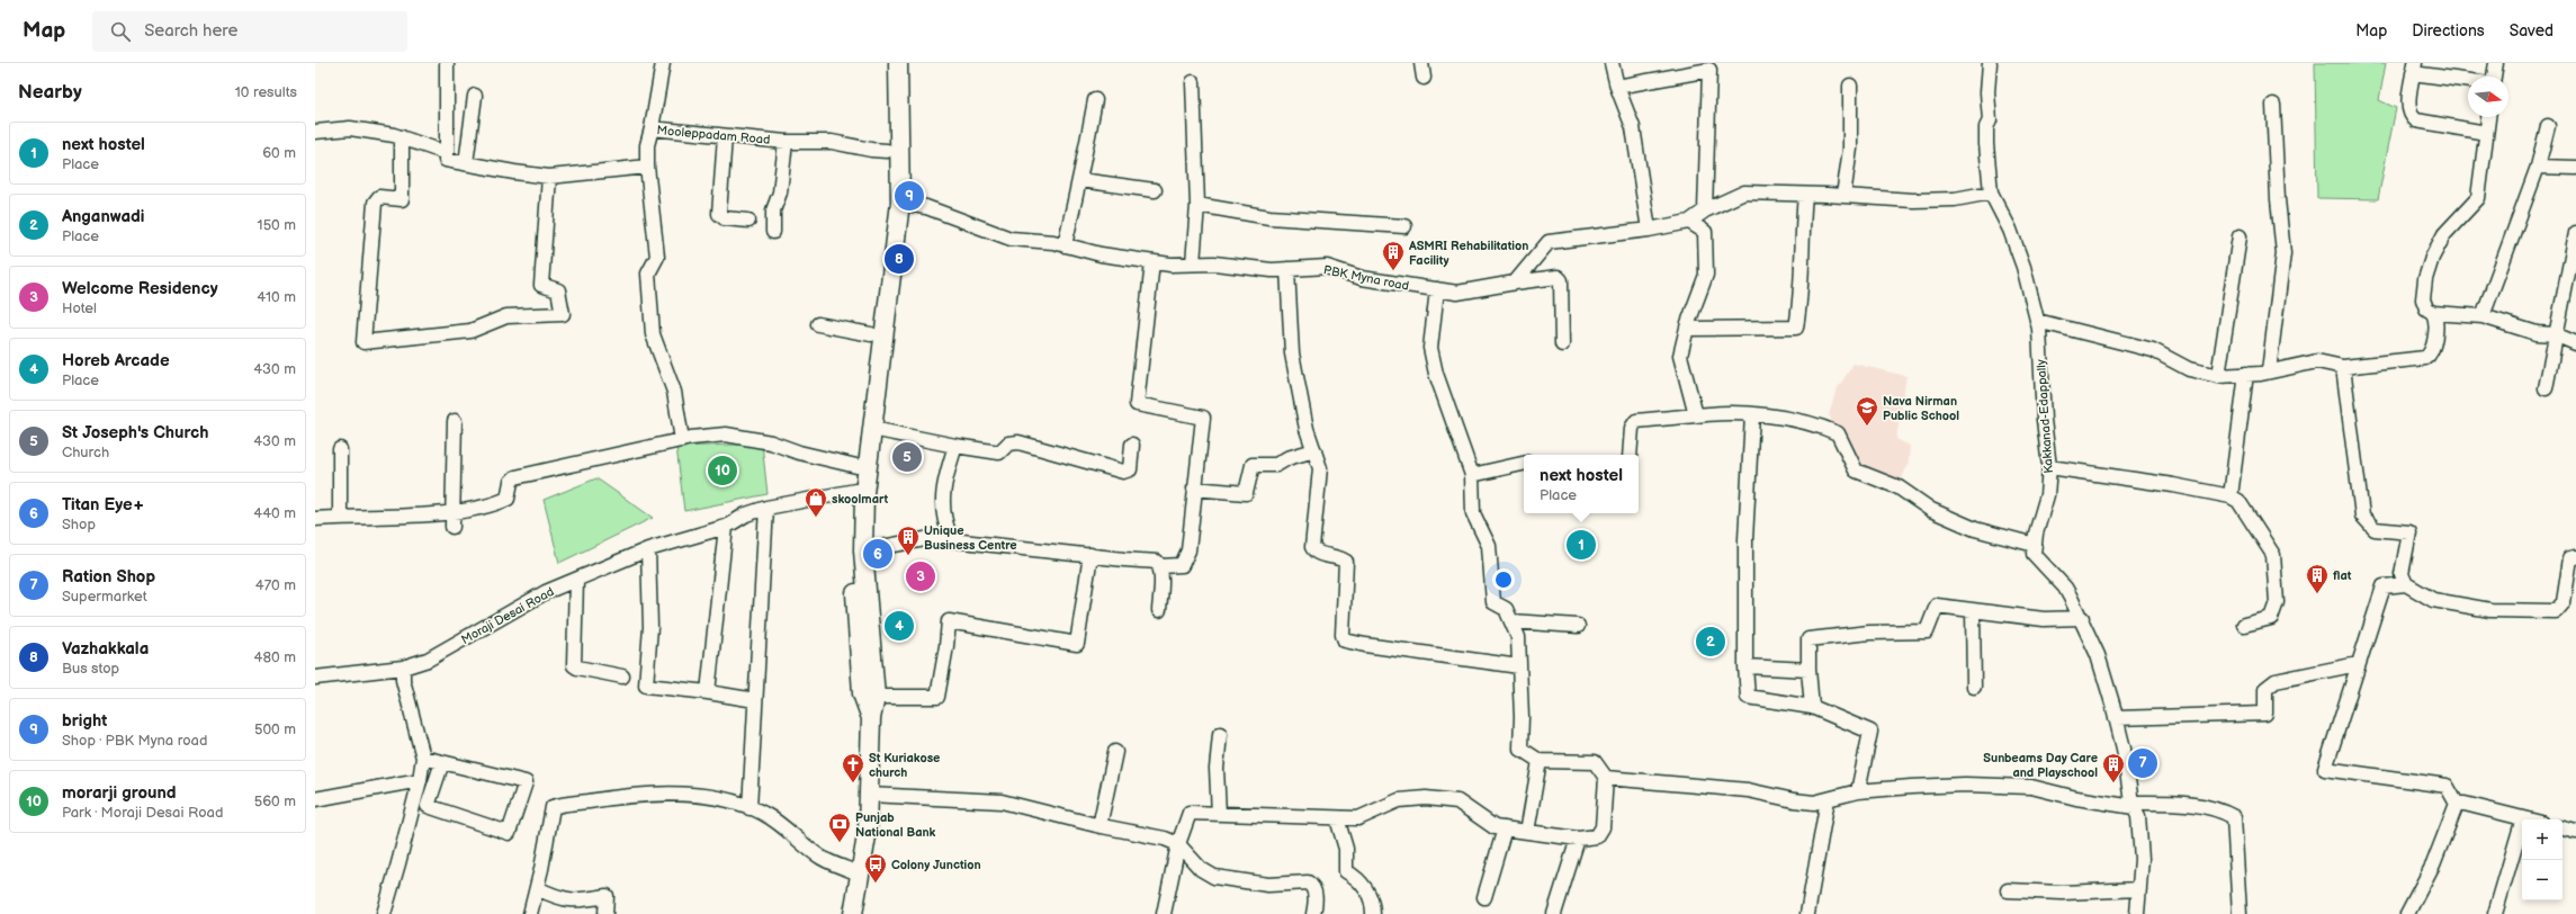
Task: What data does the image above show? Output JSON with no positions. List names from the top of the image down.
{
  "streets": {
    "street": [
      "Mooleppadam Road",
      "PBK Myna road",
      "Kakkanad-Edappally",
      "Moraji Desai Road"
    ]
  },
  "places": {
    "building": [
      "ASMRI Rehabilitation Facility",
      "Unique Business Centre",
      "flat",
      "Sunbeams Day Care and Playschool"
    ],
    "school or university": ["Nava Nirman Public School"],
    "shop": ["skoolmart"],
    "church": ["St Kuriakose church"],
    "bank": ["Punjab National Bank"],
    "bus stop": ["Colony Junction"]
  },
  "north": "right",
  "page": {
    "header": "Map",
    "search": "Search here",
    "nav": ["Map", "Directions", "Saved"],
    "heading": ["Nearby", "10 results"],
    "list": [
      {
        "mark": "1",
        "name": "next hostel",
        "note": "Place",
        "value": "60 m"
      },
      {
        "mark": "2",
        "name": "Anganwadi",
        "note": "Place",
        "value": "150 m"
      },
      {
        "mark": "3",
        "name": "Welcome Residency",
        "note": "Hotel",
        "value": "410 m"
      },
      {
        "mark": "4",
        "name": "Horeb Arcade",
        "note": "Place",
        "value": "430 m"
      },
      {
        "mark": "5",
        "name": "St Joseph's Church",
        "note": "Church",
        "value": "430 m"
      },
      {
        "mark": "6",
        "name": "Titan Eye+",
        "note": "Shop",
        "value": "440 m"
      },
      {
        "mark": "7",
        "name": "Ration Shop",
        "note": "Supermarket",
        "value": "470 m"
      },
      {
        "mark": "8",
        "name": "Vazhakkala",
        "note": "Bus stop",
        "value": "480 m"
      },
      {
        "mark": "9",
        "name": "bright",
        "note": "Shop · PBK Myna road",
        "value": "500 m"
      },
      {
        "mark": "10",
        "name": "morarji ground",
        "note": "Park · Moraji Desai Road",
        "value": "560 m"
      }
    ],
    "pins": [
      "9",
      "8",
      "5",
      "10",
      "1",
      "6",
      "3",
      "4",
      "2",
      "7"
    ],
    "popup": ["next hostel", "Place"],
    "map_buttons": ["+", "−"]
  }
}
